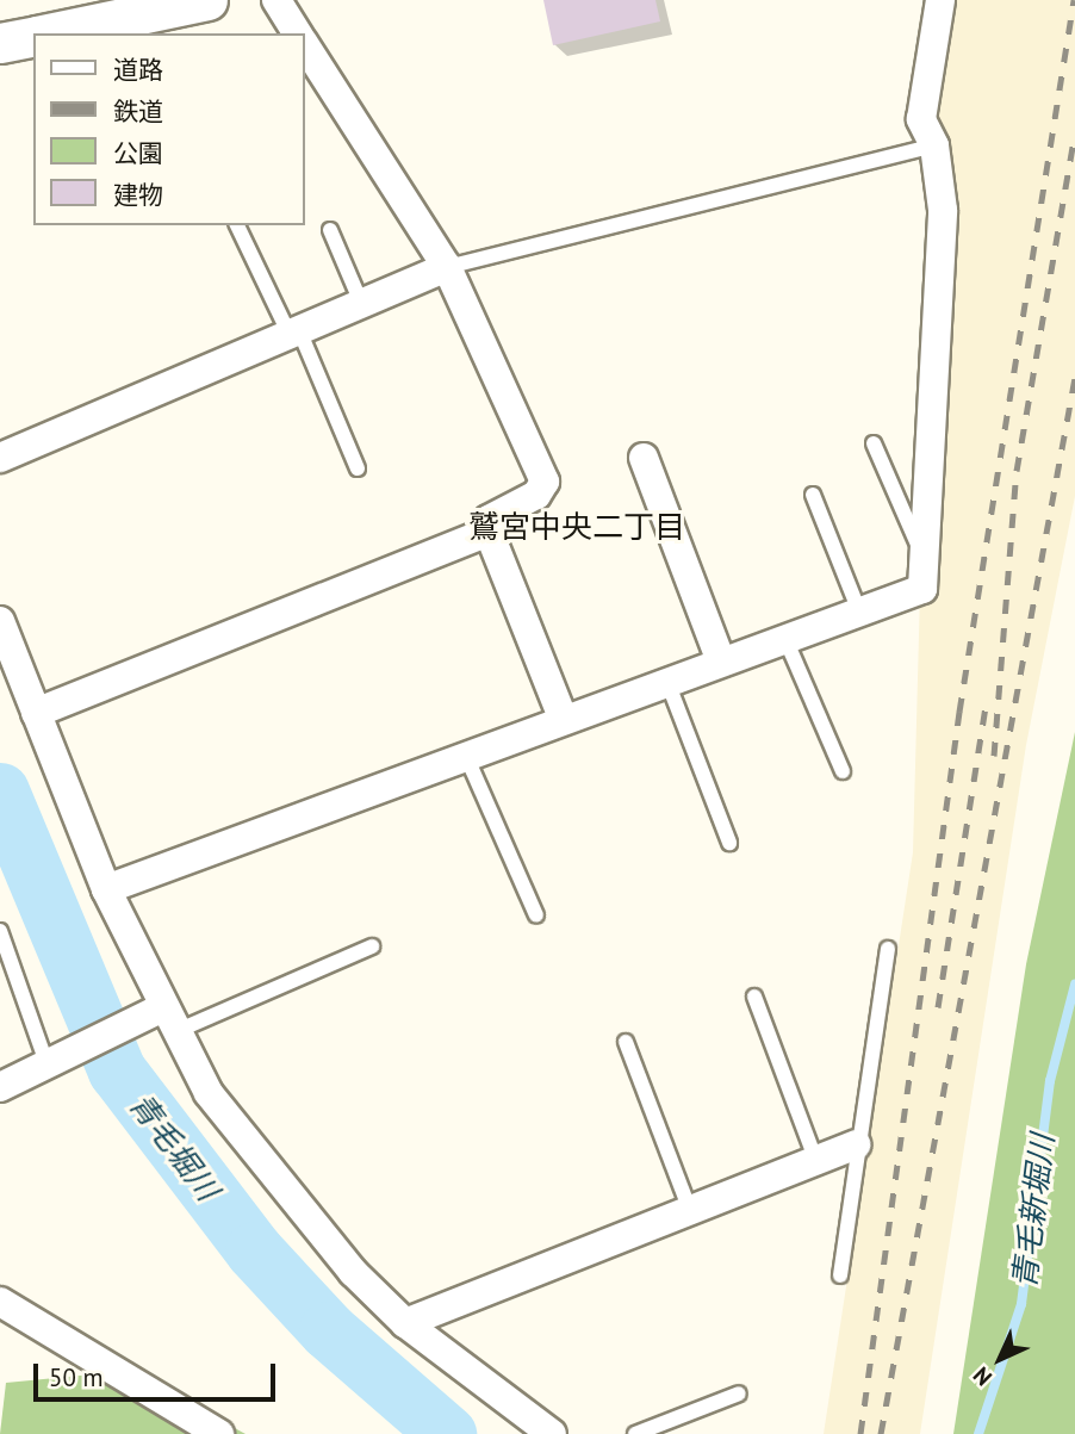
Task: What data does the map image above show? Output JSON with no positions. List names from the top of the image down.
{
  "districts": ["鷲宮中央二丁目"],
  "water": ["青毛堀川", "青毛新堀川"],
  "legend": [
    "道路",
    "鉄道",
    "公園",
    "建物"
  ],
  "scale_bar": "50 m",
  "north": "bottom left"
}
